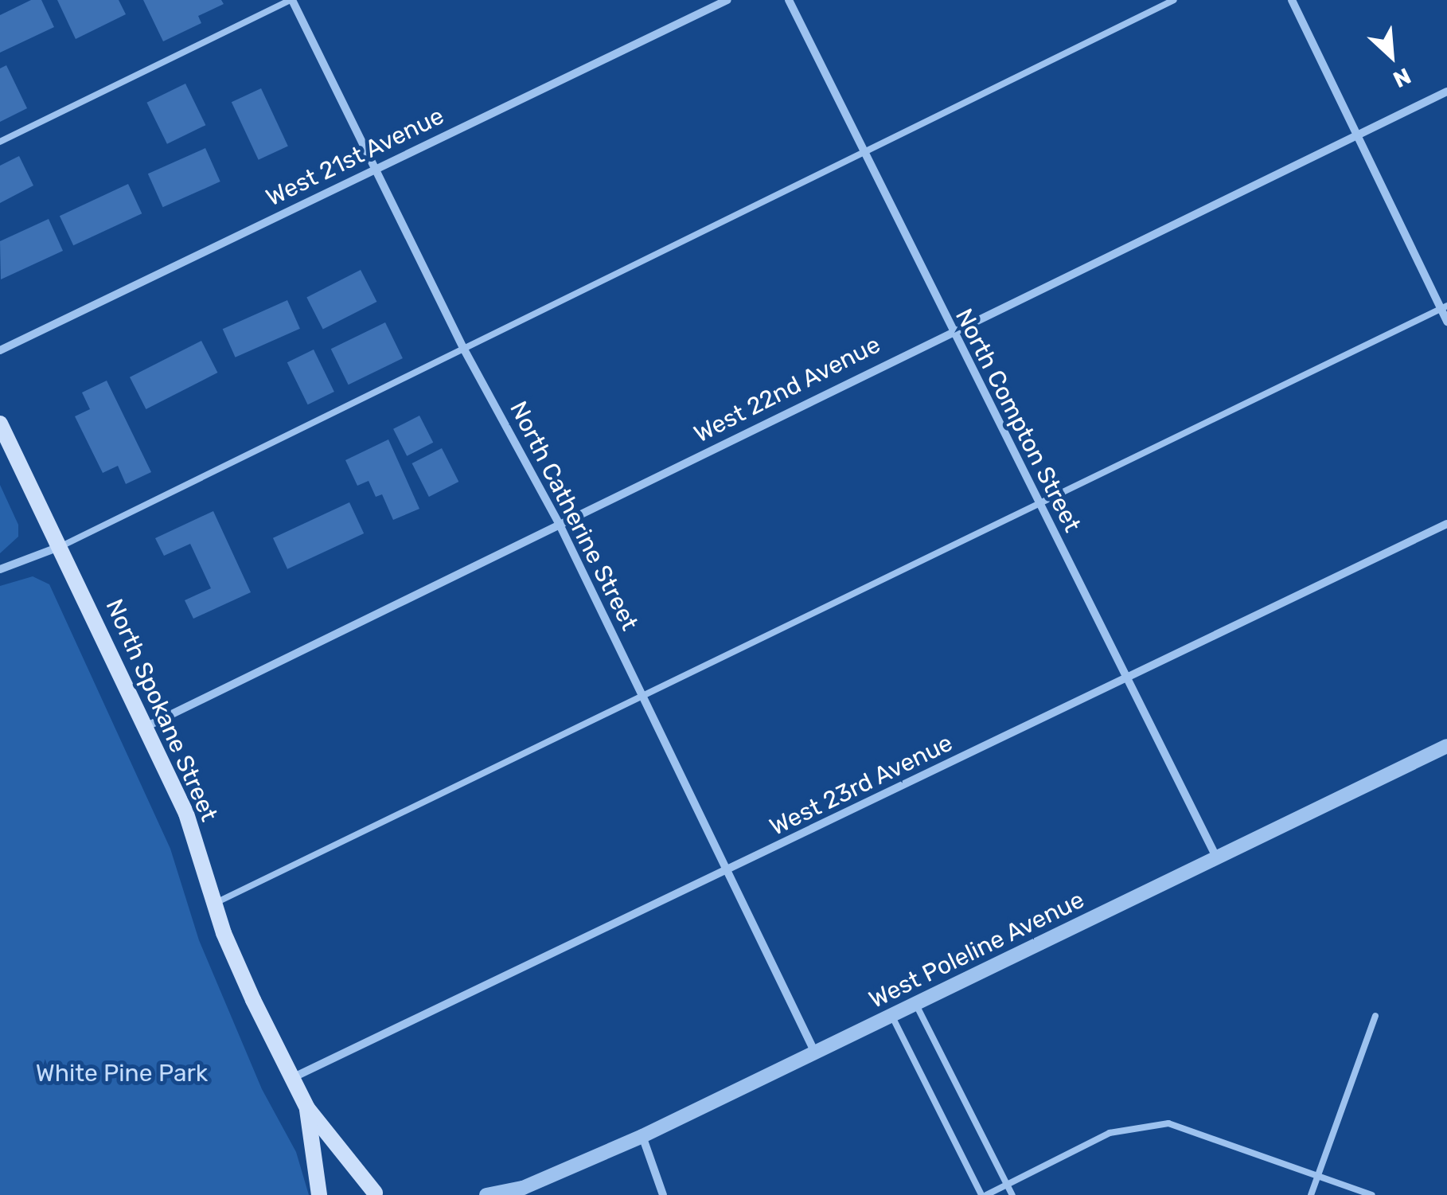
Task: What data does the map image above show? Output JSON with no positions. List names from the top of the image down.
{
  "streets": {
    "main road": ["North Spokane Street"],
    "street": [
      "West 21st Avenue",
      "West 22nd Avenue",
      "North Compton Street",
      "North Catherine Street",
      "West 23rd Avenue",
      "West Poleline Avenue"
    ]
  },
  "crossings": [
    ["West 21st Avenue", "North Catherine Street"],
    ["West 22nd Avenue", "North Compton Street"],
    ["West 22nd Avenue", "North Catherine Street"],
    ["West 22nd Avenue", "North Spokane Street"],
    ["North Compton Street", "West 23rd Avenue"],
    ["North Compton Street", "West Poleline Avenue"],
    ["North Catherine Street", "West 23rd Avenue"],
    ["North Catherine Street", "West Poleline Avenue"],
    ["North Spokane Street", "West 23rd Avenue"]
  ],
  "parks": ["White Pine Park"],
  "north": "bottom right"
}
